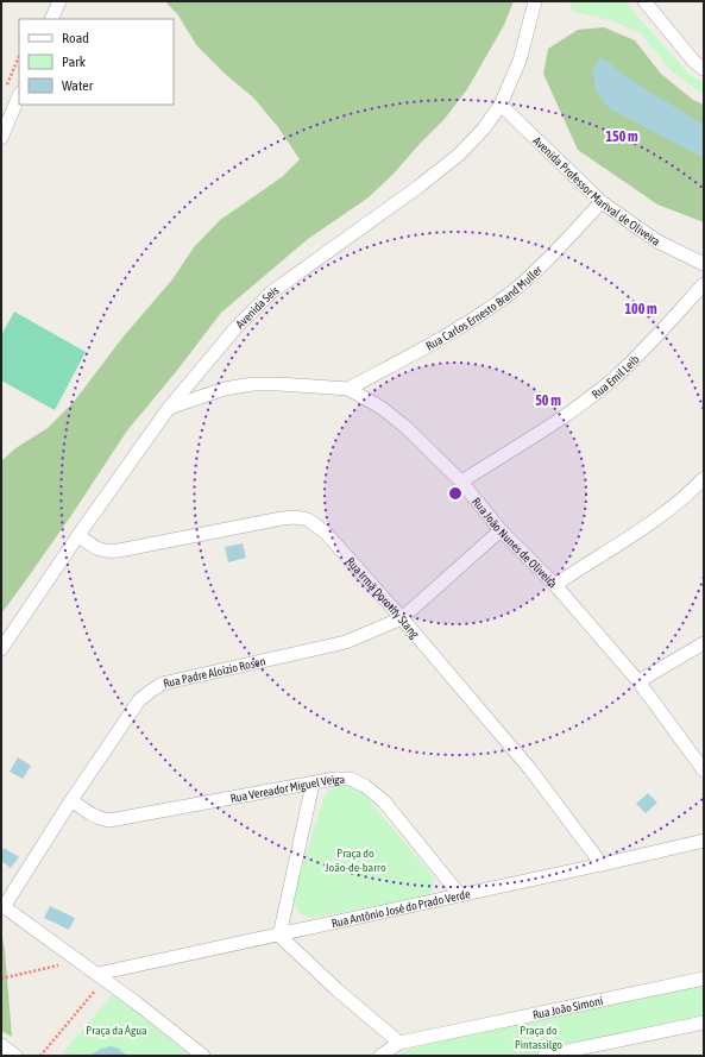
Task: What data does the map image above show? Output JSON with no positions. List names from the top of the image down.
{
  "streets": {
    "street": [
      "Avenida Professor Marival de Oliveira",
      "Rua Carlos Ernesto Brand Muller",
      "Avenida Seis",
      "Rua Emil Leib",
      "Rua João Nunes de Oliveira",
      "Rua Irmã Dorothy Stang",
      "Rua Padre Aloízio Rosen",
      "Rua Vereador Miguel Veiga",
      "Rua Antônio José do Prado Verde",
      "Rua João Simoni"
    ]
  },
  "crossings": [
    ["Avenida Professor Marival de Oliveira", "Rua Carlos Ernesto Brand Muller"],
    ["Avenida Professor Marival de Oliveira", "Avenida Seis"],
    ["Rua Carlos Ernesto Brand Muller", "Rua João Nunes de Oliveira"],
    ["Avenida Seis", "Rua João Nunes de Oliveira"],
    ["Avenida Seis", "Rua Irmã Dorothy Stang"],
    ["Rua Emil Leib", "Rua João Nunes de Oliveira"],
    ["Rua João Nunes de Oliveira", "Rua Padre Aloízio Rosen"],
    ["Rua Irmã Dorothy Stang", "Rua Padre Aloízio Rosen"],
    ["Rua Irmã Dorothy Stang", "Rua Antônio José do Prado Verde"],
    ["Rua Padre Aloízio Rosen", "Rua Vereador Miguel Veiga"],
    ["Rua Vereador Miguel Veiga", "Rua Antônio José do Prado Verde"]
  ],
  "parks": ["Praça do João-de-barro", "Praça da Água", "Praça do Pintassilgo"],
  "legend": ["Road", "Park", "Water"],
  "rings": ["150 m", "100 m", "50 m"]
}
